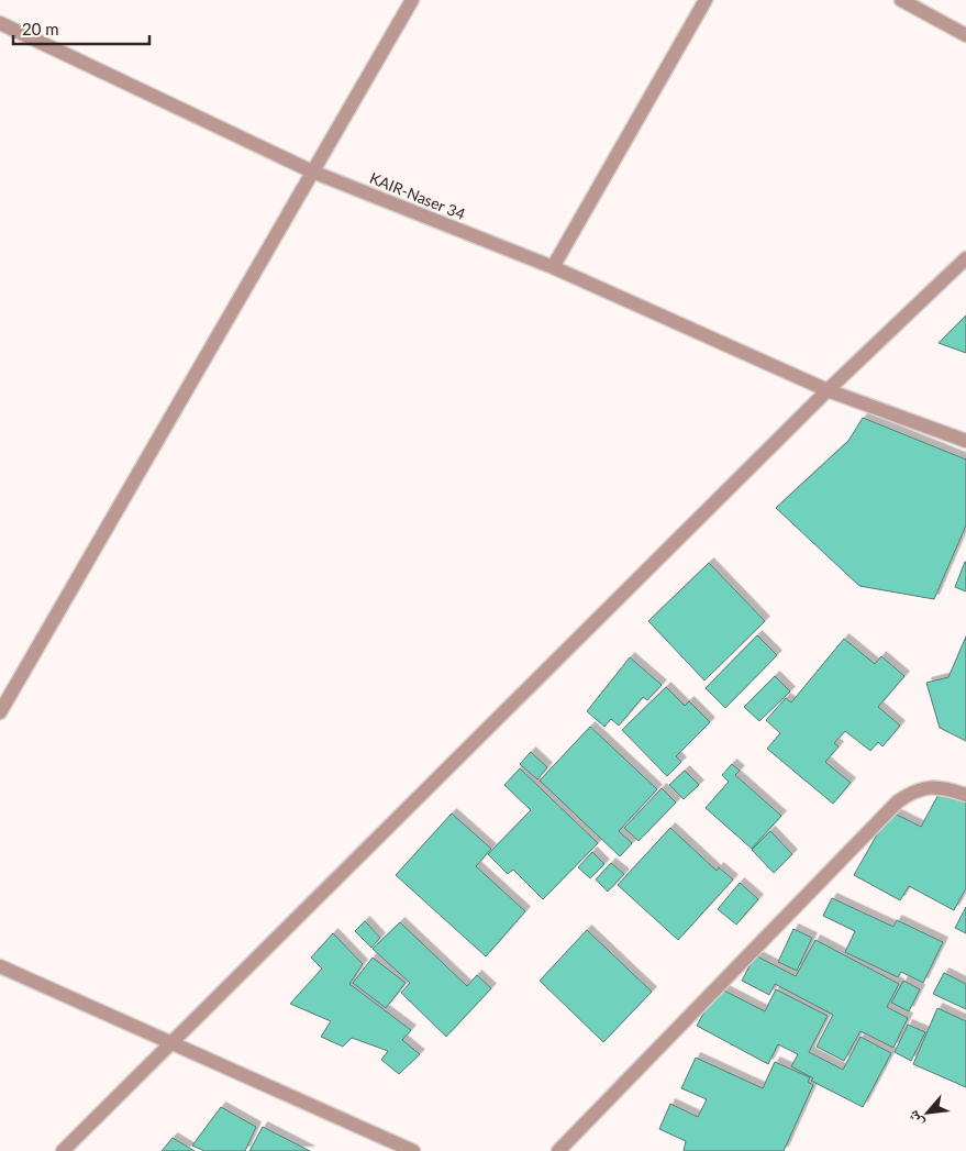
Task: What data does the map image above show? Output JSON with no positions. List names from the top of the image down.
{
  "streets": {
    "street": ["KAIR-Naser 34"]
  },
  "scale_bar": "20 m",
  "north": "bottom left"
}
